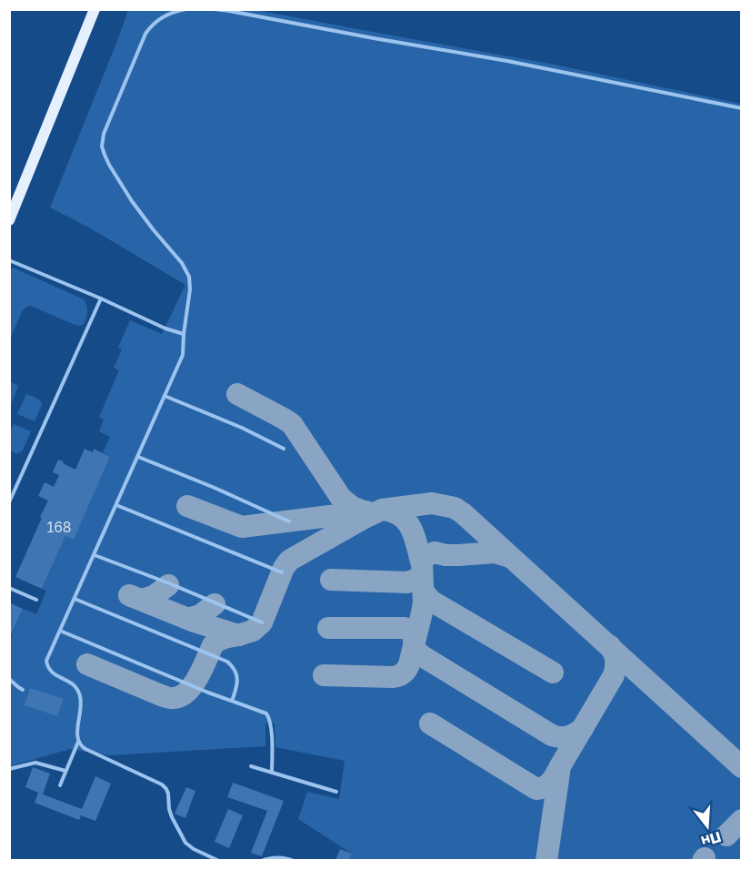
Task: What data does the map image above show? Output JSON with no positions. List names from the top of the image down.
{
  "house_numbers": ["168"],
  "north": "bottom"
}
